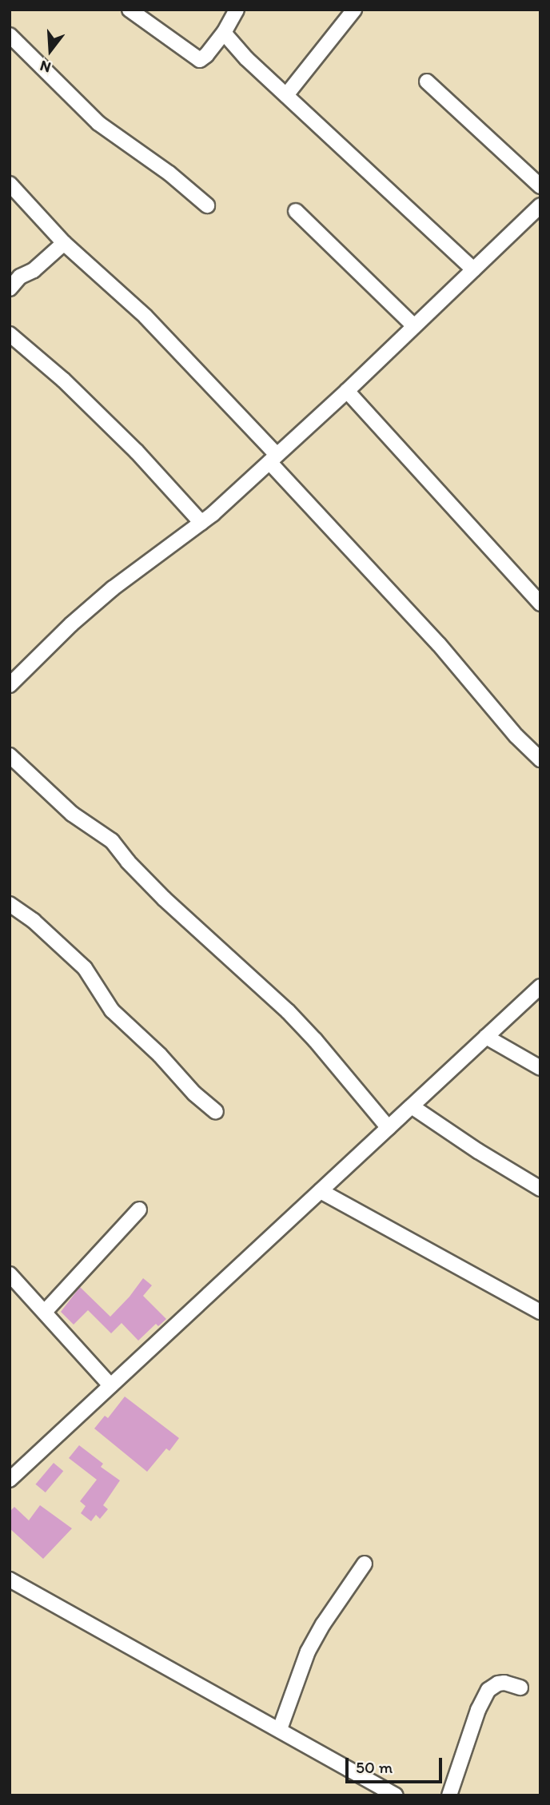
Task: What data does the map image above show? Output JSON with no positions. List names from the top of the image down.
{
  "scale_bar": "50 m",
  "north": "bottom"
}
